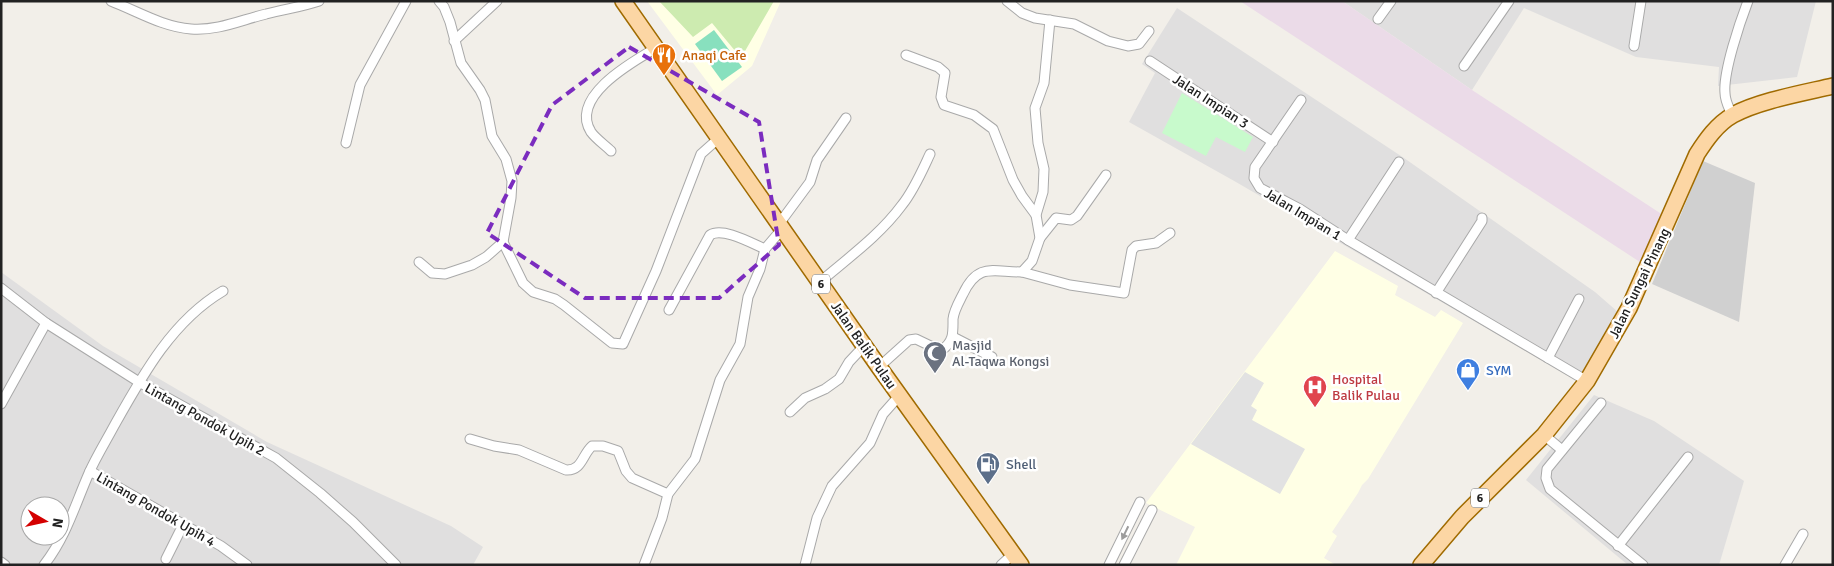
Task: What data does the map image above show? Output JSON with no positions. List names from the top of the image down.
{
  "streets": {
    "main road": ["Jalan Sungai Pinang", "6", "Jalan Balik Pulau"],
    "street": [
      "Jalan Impian 3",
      "Jalan Impian 1",
      "Lintang Pondok Upih 2",
      "Lintang Pondok Upih 4"
    ]
  },
  "crossings": [
    ["Jalan Impian 3", "Jalan Impian 1"],
    ["Jalan Impian 1", "Jalan Sungai Pinang"]
  ],
  "places": {
    "restaurant": ["Anaqi Cafe"],
    "mosque": ["Masjid Al-Taqwa Kongsi"],
    "shop": ["SYM"],
    "hospital": ["Hospital Balik Pulau"],
    "fuel station": ["Shell"]
  },
  "north": "right"
}
